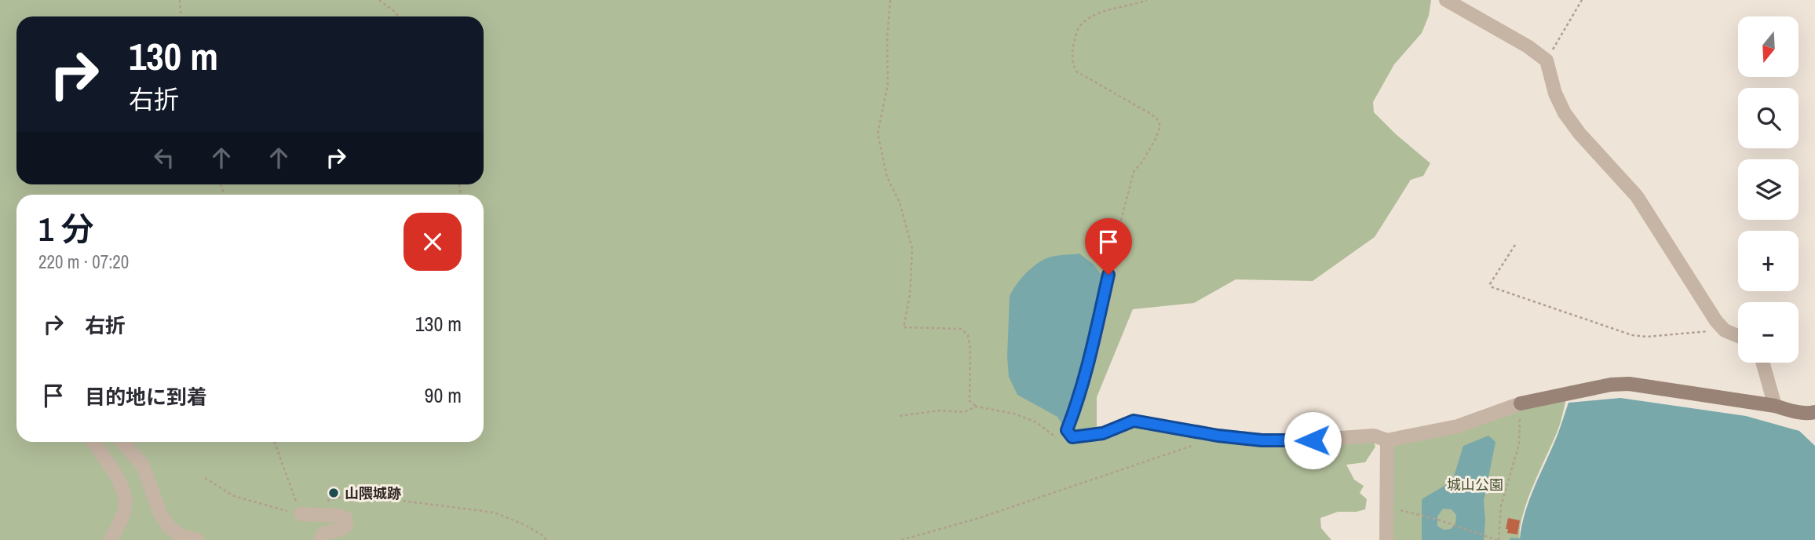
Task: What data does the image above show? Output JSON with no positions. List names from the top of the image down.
{
  "parks": ["城山公園"],
  "places": ["山隈城跡"],
  "north": "bottom",
  "page": {
    "map_buttons": ["+", "−"],
    "turn": ["130 m", "右折"],
    "heading": ["1 分", "220 m · 07:20"],
    "list": [
      {
        "name": "右折",
        "value": "130 m"
      },
      {
        "name": "目的地に到着",
        "value": "90 m"
      }
    ]
  }
}
